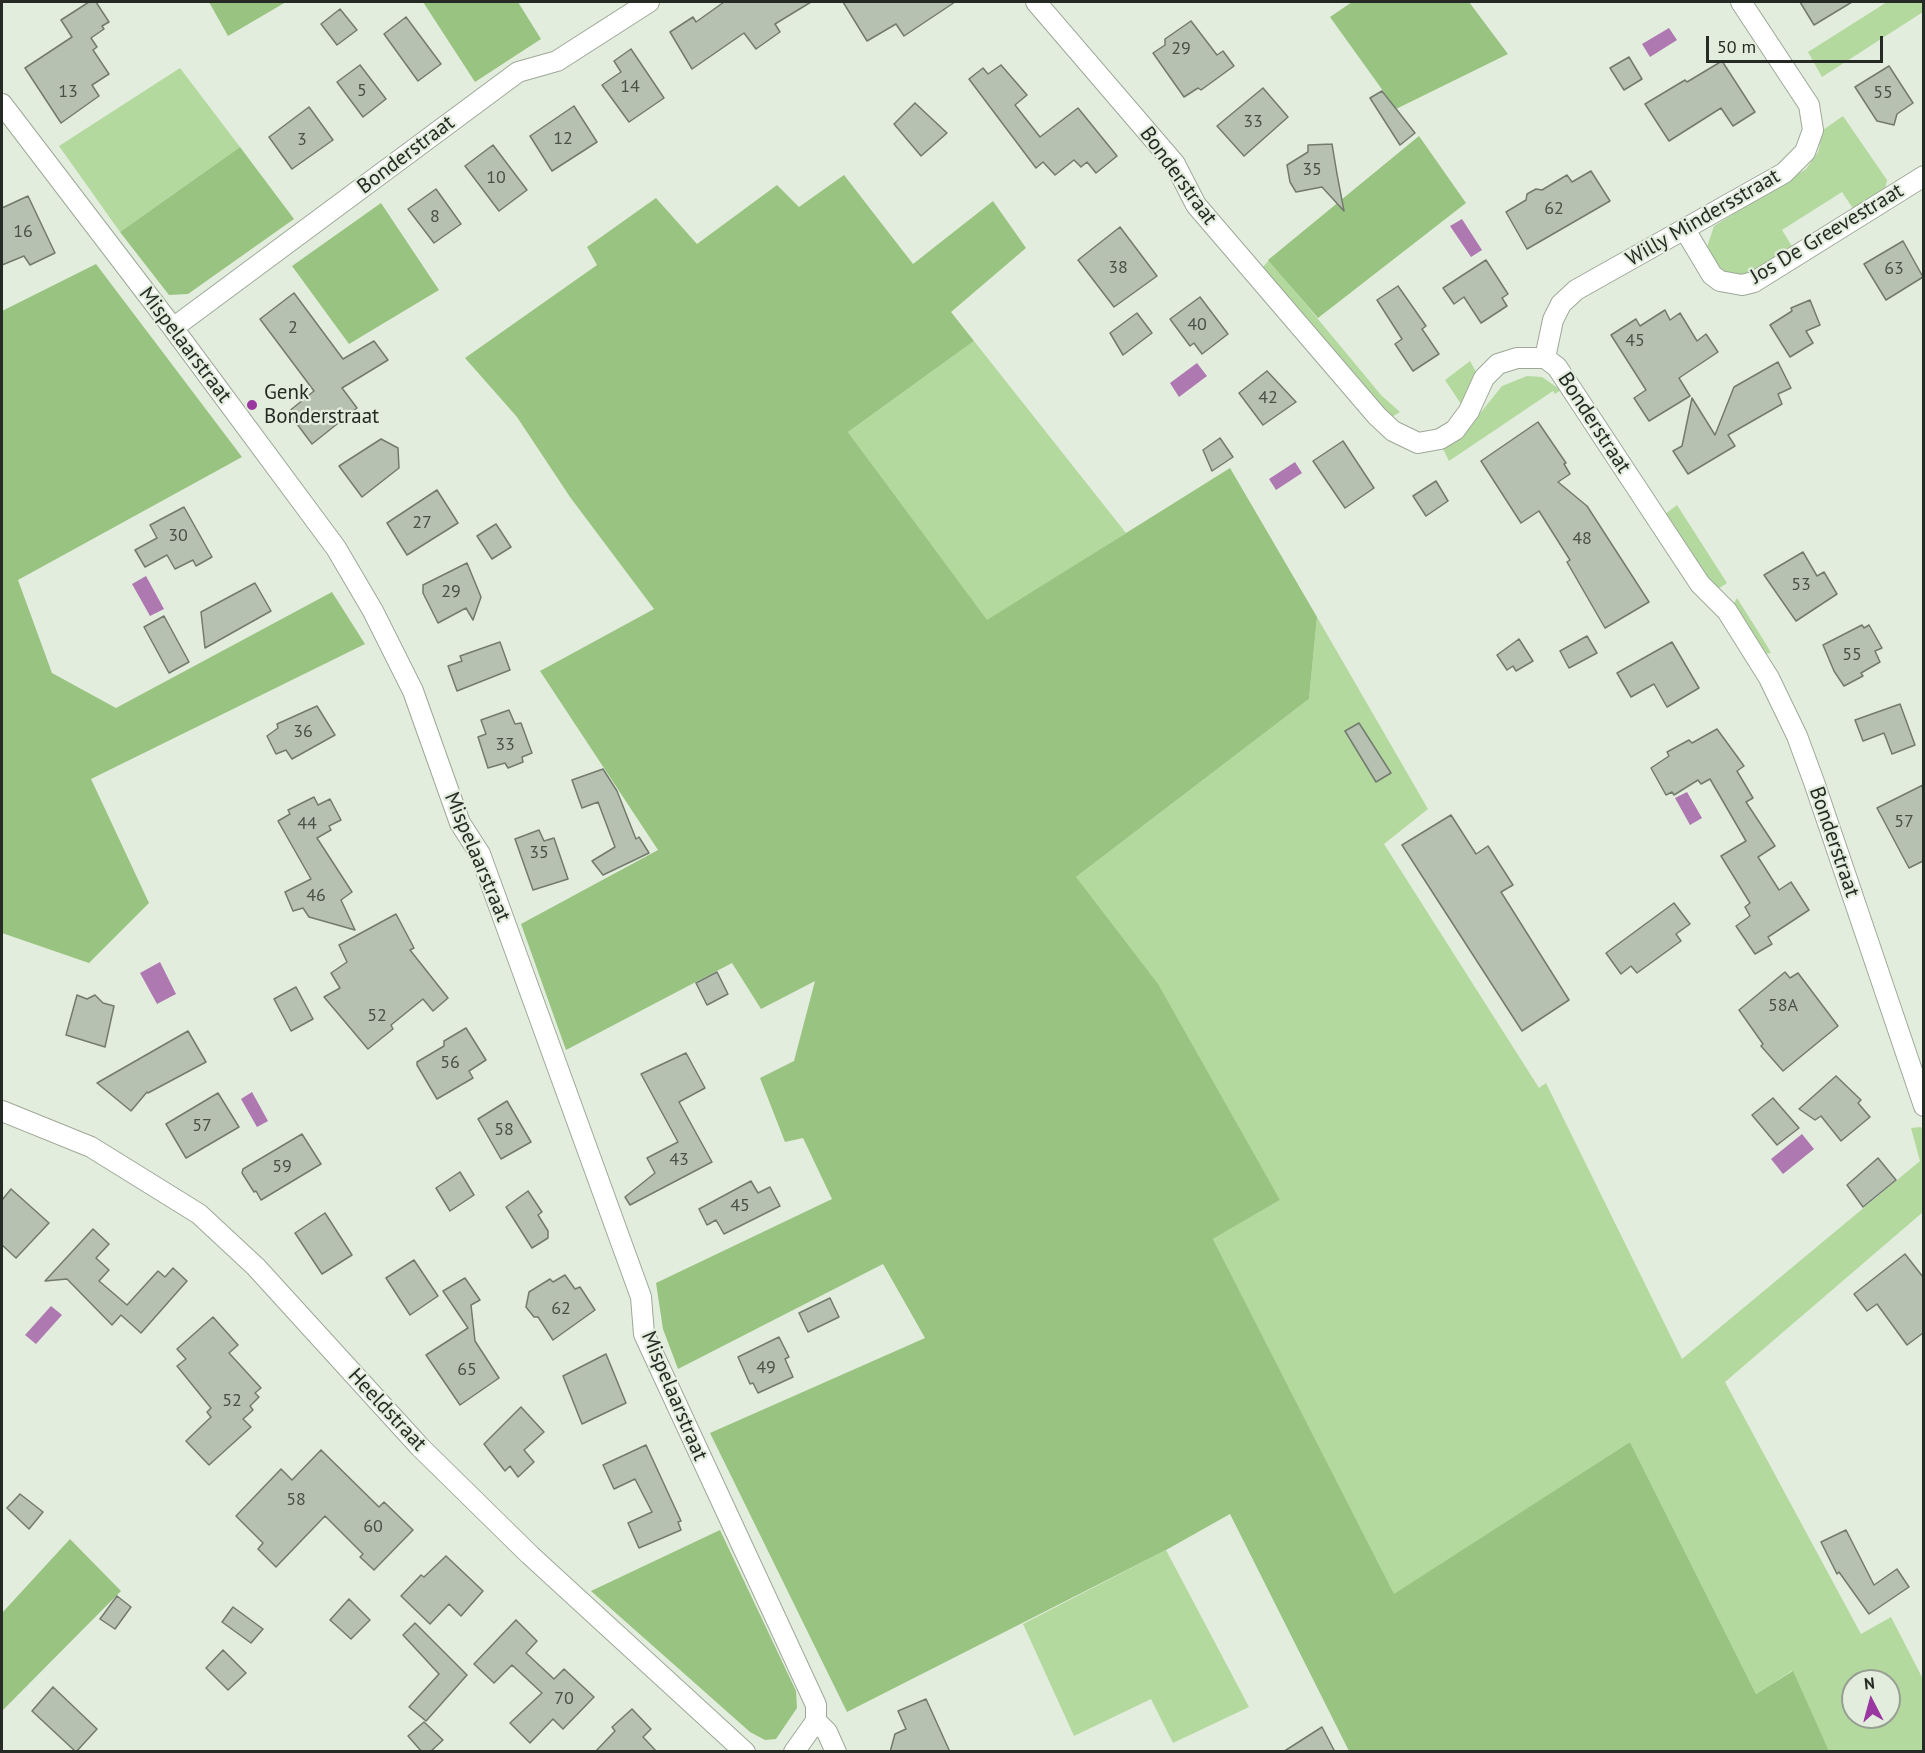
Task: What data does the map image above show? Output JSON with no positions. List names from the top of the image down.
{
  "streets": {
    "street": [
      "Bonderstraat",
      "Willy Mindersstraat",
      "Jos De Greevestraat",
      "Mispelaarstraat",
      "Heeldstraat"
    ]
  },
  "crossings": [
    ["Bonderstraat", "Willy Mindersstraat"],
    ["Bonderstraat", "Mispelaarstraat"],
    ["Willy Mindersstraat", "Jos De Greevestraat"]
  ],
  "places": ["Genk Bonderstraat"],
  "house_numbers": [
    "29",
    "14",
    "5",
    "13",
    "55",
    "33",
    "12",
    "3",
    "35",
    "10",
    "62",
    "8",
    "16",
    "38",
    "63",
    "40",
    "2",
    "45",
    "42",
    "27",
    "30",
    "48",
    "53",
    "29",
    "55",
    "36",
    "33",
    "57",
    "44",
    "35",
    "46",
    "58A",
    "52",
    "56",
    "57",
    "58",
    "43",
    "59",
    "45",
    "62",
    "49",
    "65",
    "52",
    "58",
    "60",
    "70"
  ],
  "scale_bar": "50 m",
  "north": "top"
}
